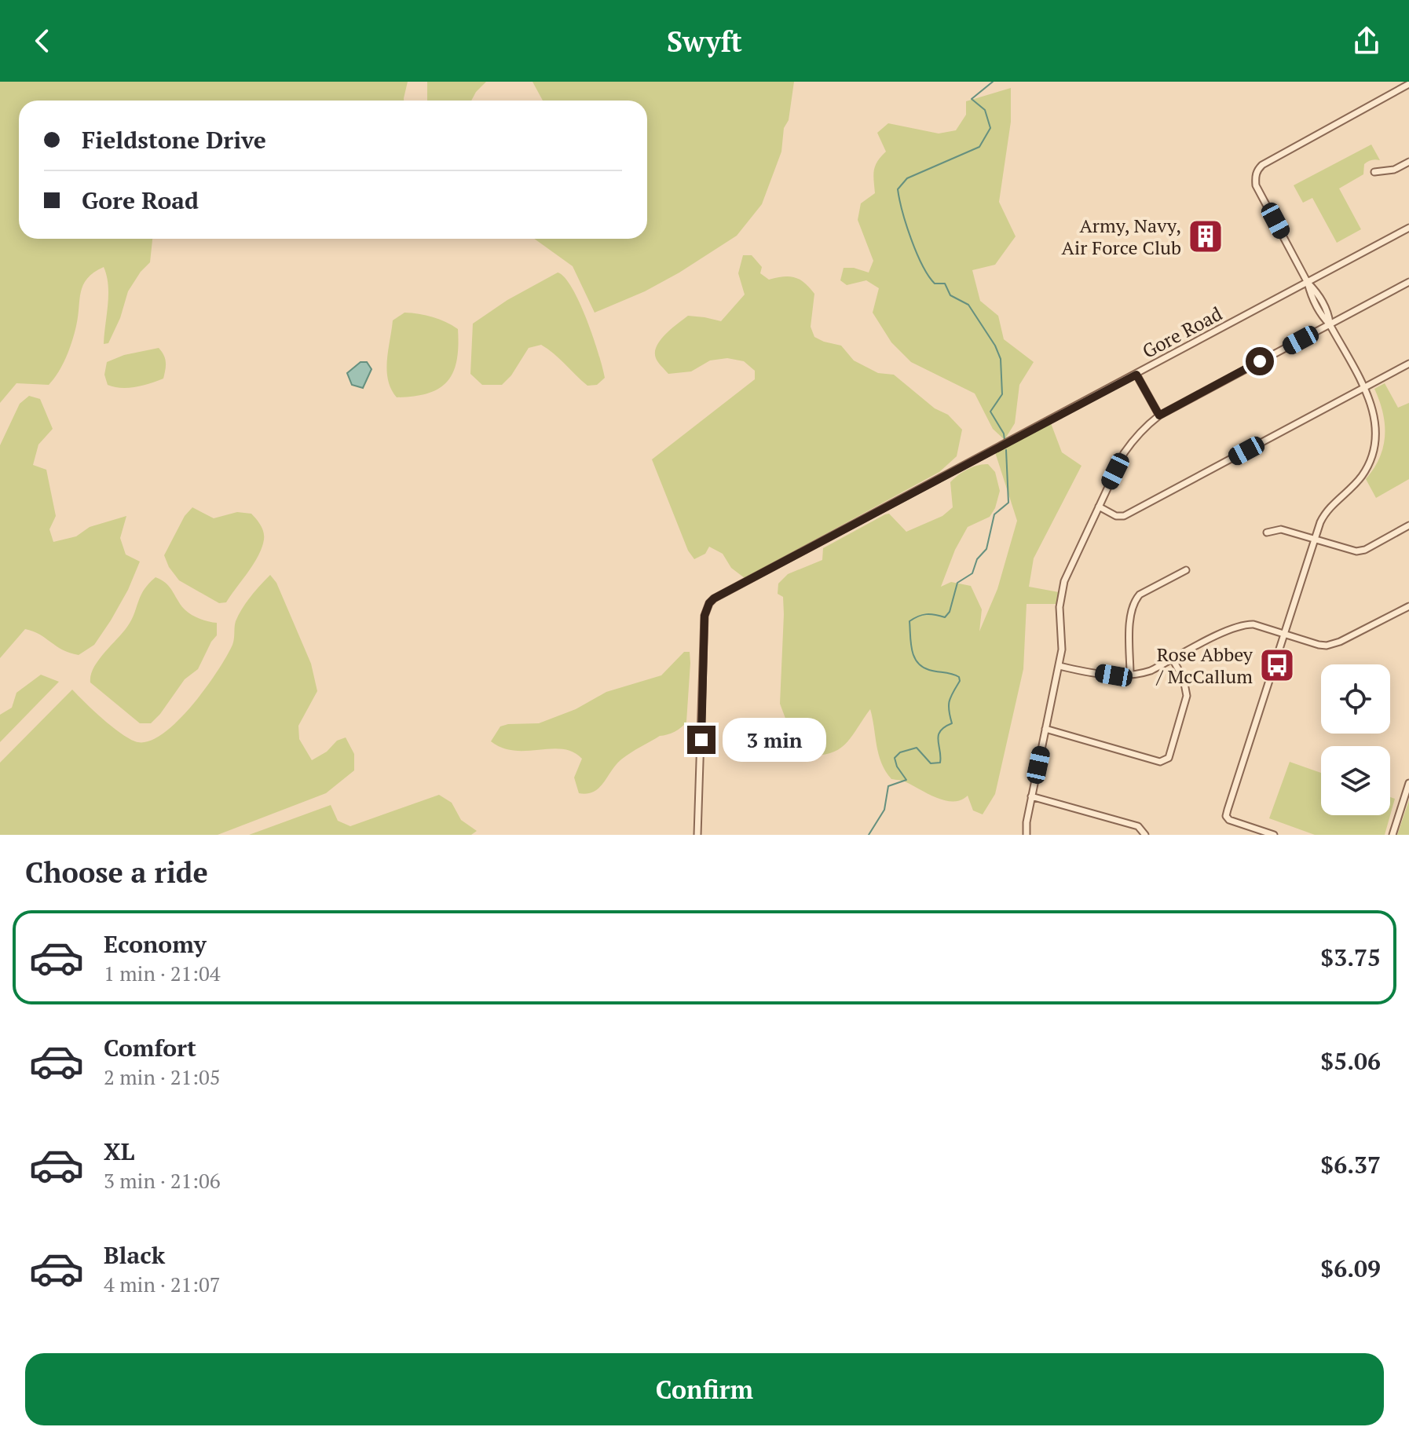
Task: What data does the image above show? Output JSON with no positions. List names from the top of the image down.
{
  "streets": {
    "street": ["Gore Road"]
  },
  "places": {
    "building": ["Army, Navy, Air Force Club"],
    "bus stop": ["Rose Abbey / McCallum"]
  },
  "page": {
    "header": "Swyft",
    "banner": ["Fieldstone Drive", "Gore Road"],
    "bubble": "3 min",
    "heading": "Choose a ride",
    "list": [
      {
        "name": "Economy",
        "note": "1 min · 21:04",
        "value": "$3.75"
      },
      {
        "name": "Comfort",
        "note": "2 min · 21:05",
        "value": "$5.06"
      },
      {
        "name": "XL",
        "note": "3 min · 21:06",
        "value": "$6.37"
      },
      {
        "name": "Black",
        "note": "4 min · 21:07",
        "value": "$6.09"
      }
    ],
    "buttons": "Confirm"
  }
}
